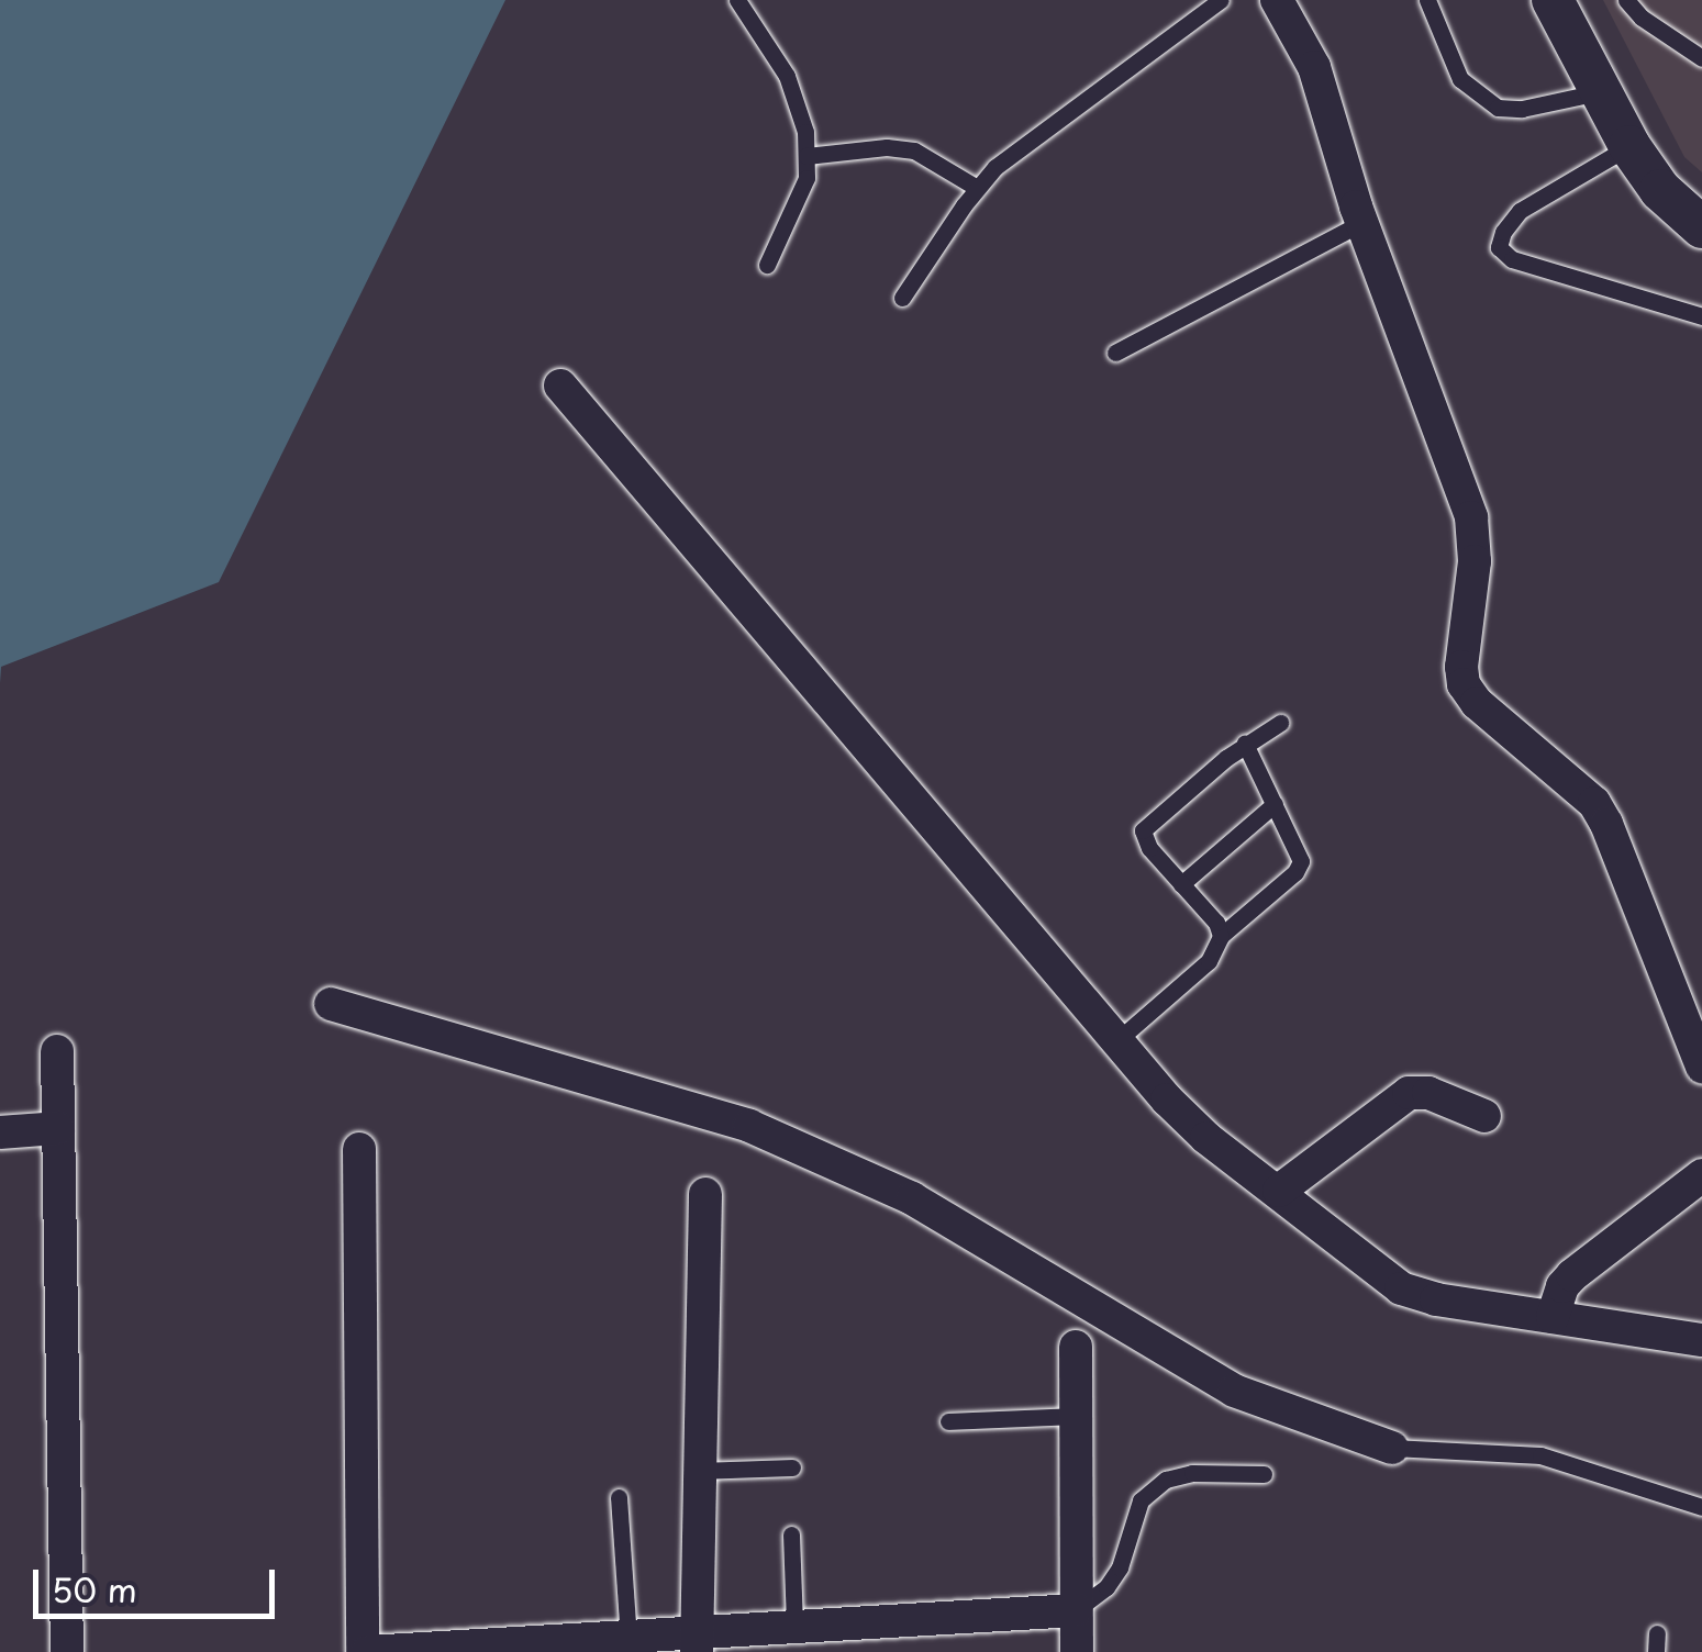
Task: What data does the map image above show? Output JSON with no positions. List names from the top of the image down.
{
  "scale_bar": "50 m"
}
